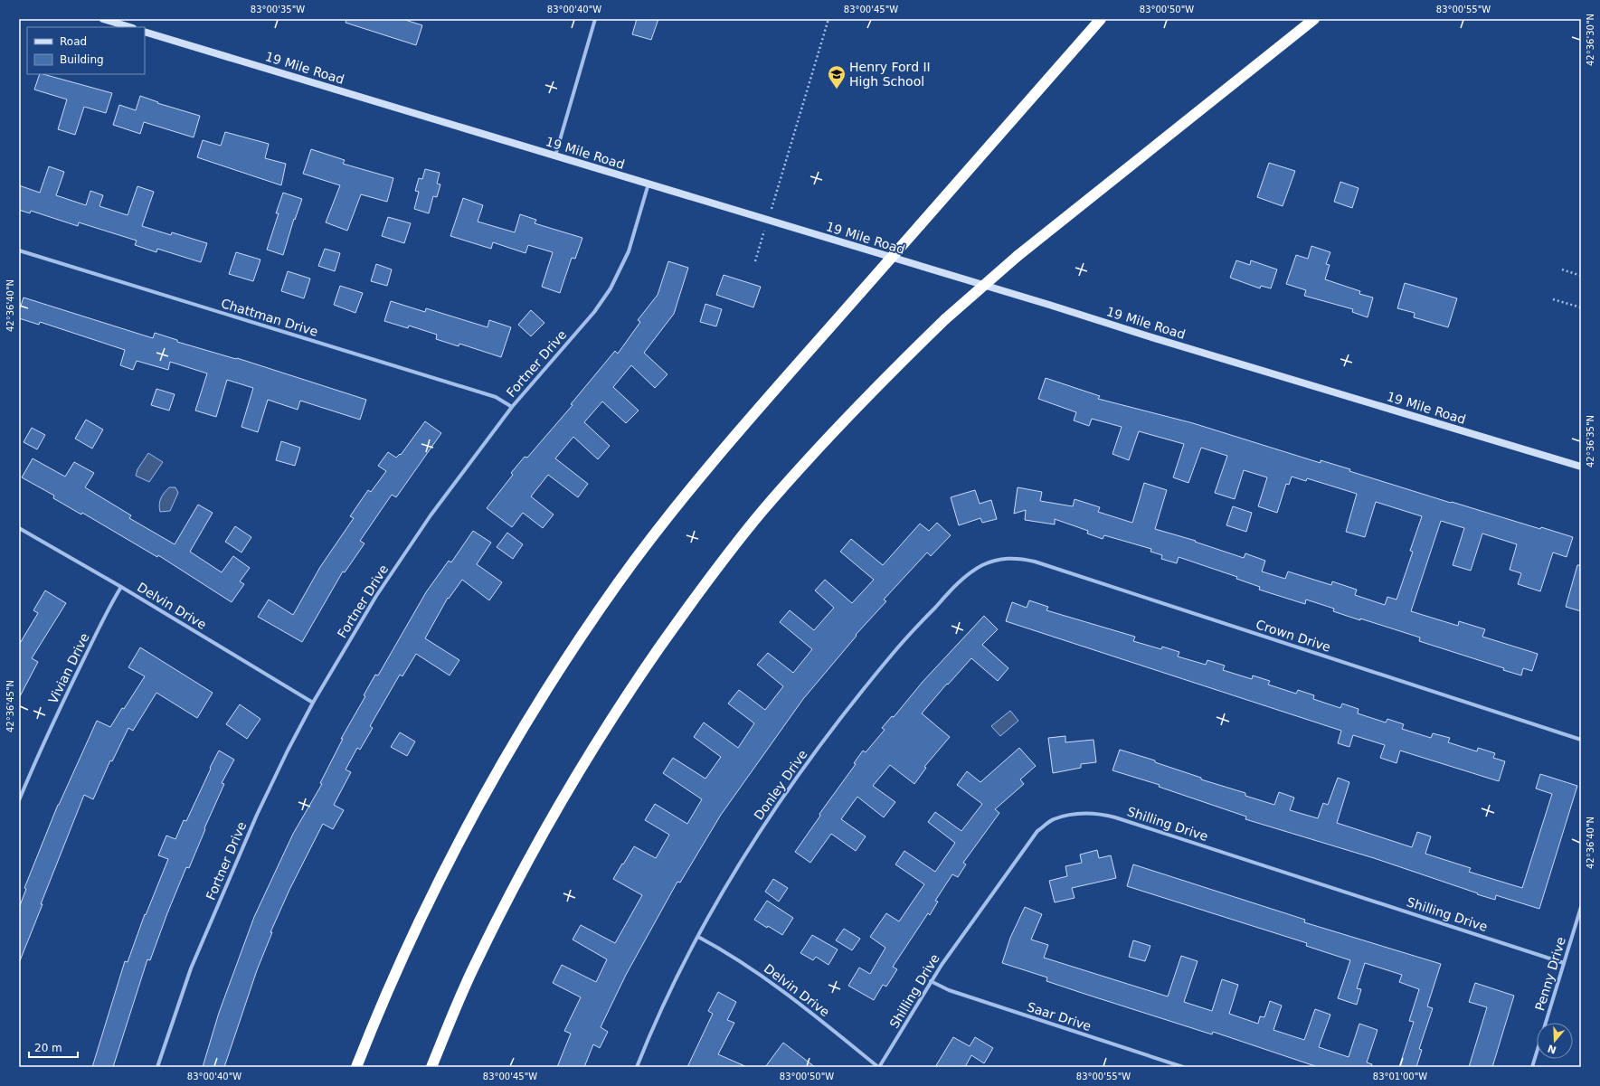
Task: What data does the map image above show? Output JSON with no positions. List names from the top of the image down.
{
  "streets": {
    "street": [
      "19 Mile Road",
      "Chattman Drive",
      "Fortner Drive",
      "Delvin Drive",
      "Crown Drive",
      "Vivian Drive",
      "Donley Drive",
      "Shilling Drive",
      "Penny Drive",
      "Saar Drive"
    ]
  },
  "crossings": [
    ["19 Mile Road", "Fortner Drive"],
    ["Chattman Drive", "Fortner Drive"],
    ["Fortner Drive", "Delvin Drive"],
    ["Delvin Drive", "Vivian Drive"],
    ["Delvin Drive", "Donley Drive"],
    ["Delvin Drive", "Shilling Drive"],
    ["Crown Drive", "Donley Drive"],
    ["Shilling Drive", "Penny Drive"],
    ["Shilling Drive", "Saar Drive"]
  ],
  "places": {
    "school or university": ["Henry Ford II High School"]
  },
  "legend": ["Road", "Building"],
  "scale_bar": "20 m",
  "north": "bottom",
  "coordinates": [
    "83°00'35\"W",
    "83°00'40\"W",
    "83°00'45\"W",
    "83°00'50\"W",
    "83°00'55\"W",
    "42°36'30\"N",
    "42°36'40\"N",
    "42°36'35\"N",
    "42°36'45\"N",
    "83°01'00\"W"
  ]
}
